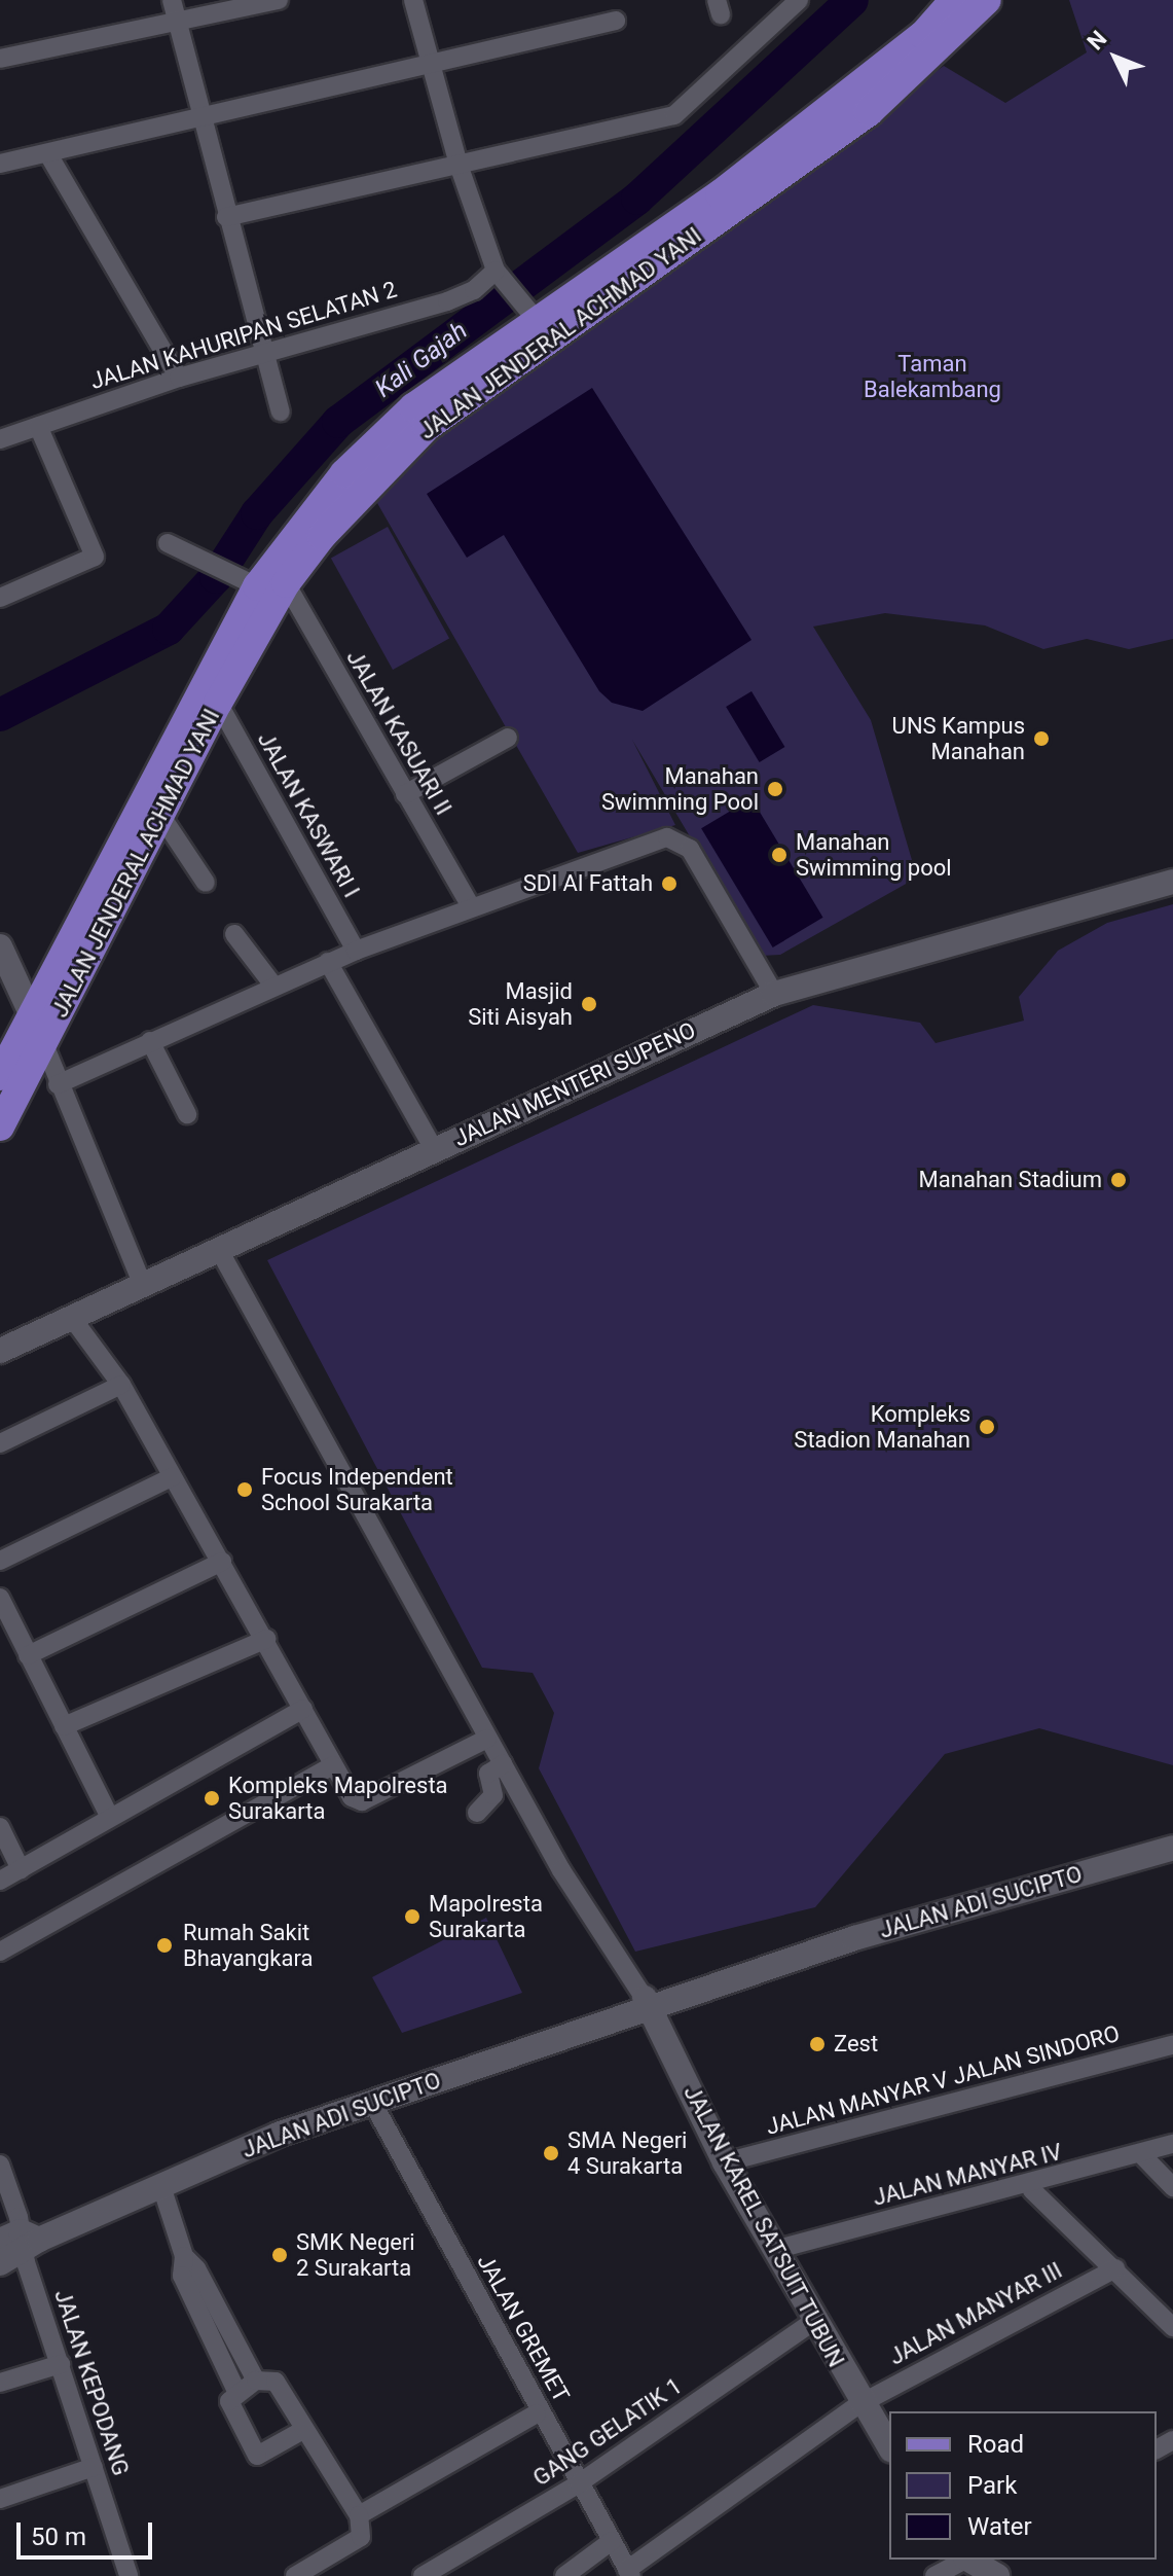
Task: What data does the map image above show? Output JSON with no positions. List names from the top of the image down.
{
  "streets": {
    "main road": [
      "JALAN JENDERAL ACHMAD YANI",
      "JALAN MENTERI SUPENO",
      "JALAN ADI SUCIPTO",
      "JALAN KAREL SATSUIT TUBUN"
    ],
    "street": [
      "JALAN KAHURIPAN SELATAN 2",
      "JALAN KASUARI II",
      "JALAN KASWARI I",
      "JALAN MANYAR V JALAN SINDORO",
      "JALAN MANYAR IV",
      "JALAN MANYAR III",
      "JALAN GREMET",
      "JALAN KEPODANG",
      "GANG GELATIK 1"
    ]
  },
  "crossings": [
    ["JALAN JENDERAL ACHMAD YANI", "JALAN KASUARI II"],
    ["JALAN JENDERAL ACHMAD YANI", "JALAN KASWARI I"],
    ["JALAN ADI SUCIPTO", "JALAN KAREL SATSUIT TUBUN"],
    ["JALAN ADI SUCIPTO", "JALAN GREMET"],
    ["JALAN ADI SUCIPTO", "JALAN KEPODANG"],
    ["JALAN MANYAR V JALAN SINDORO", "JALAN KAREL SATSUIT TUBUN"],
    ["JALAN MANYAR IV", "JALAN KAREL SATSUIT TUBUN"],
    ["JALAN KAREL SATSUIT TUBUN", "JALAN MANYAR III"],
    ["JALAN KAREL SATSUIT TUBUN", "GANG GELATIK 1"],
    ["JALAN MANYAR III", "JALAN GREMET"],
    ["JALAN GREMET", "GANG GELATIK 1"]
  ],
  "water": ["Kali Gajah"],
  "parks": ["Taman Balekambang"],
  "places": [
    "UNS Kampus Manahan",
    "Manahan Swimming Pool",
    "Manahan Swimming pool",
    "SDI Al Fattah",
    "Masjid Siti Aisyah",
    "Manahan Stadium",
    "Kompleks Stadion Manahan",
    "Focus Independent School Surakarta",
    "Kompleks Mapolresta Surakarta",
    "Mapolresta Surakarta",
    "Rumah Sakit Bhayangkara",
    "Zest",
    "SMA Negeri 4 Surakarta",
    "SMK Negeri 2 Surakarta"
  ],
  "legend": ["Road", "Park", "Water"],
  "scale_bar": "50 m",
  "north": "top left"
}
